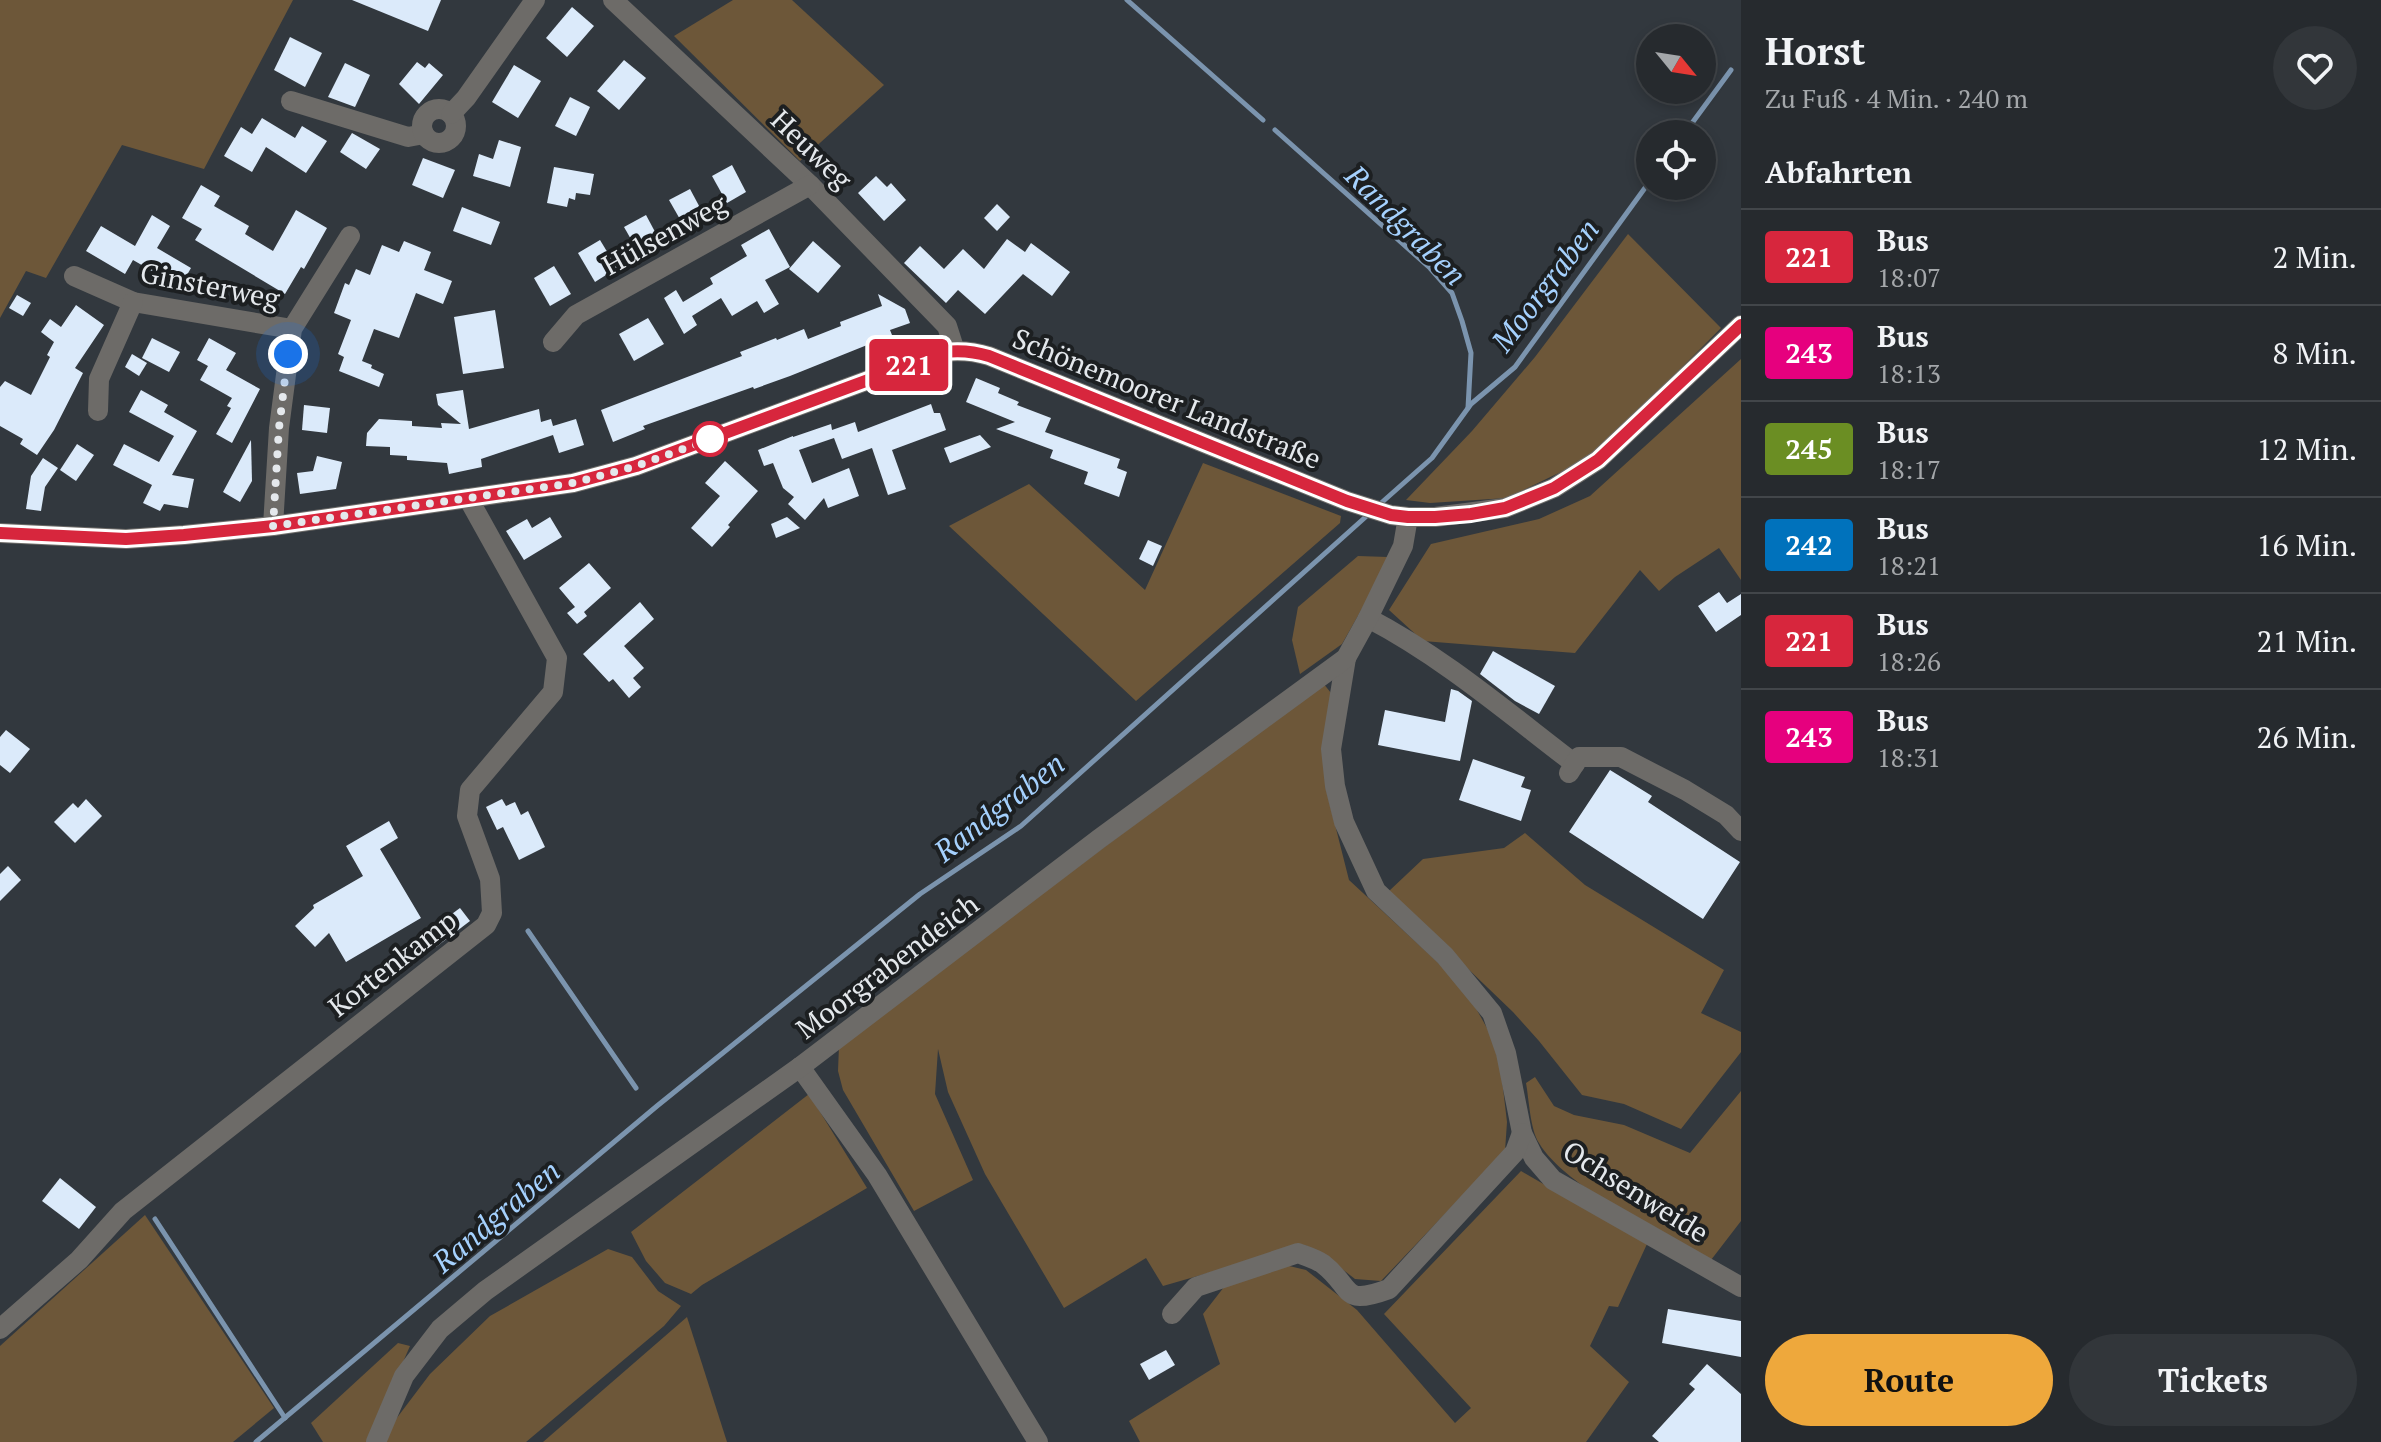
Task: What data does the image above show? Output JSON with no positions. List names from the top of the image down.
{
  "streets": {
    "street": [
      "Heuweg",
      "Hülsenweg",
      "Ginsterweg",
      "Schönemoorer Landstraße",
      "Kortenkamp",
      "Moorgrabendeich",
      "Ochsenweide"
    ]
  },
  "crossings": [
    ["Heuweg", "Hülsenweg"],
    ["Heuweg", "Schönemoorer Landstraße"],
    ["Ginsterweg", "Schönemoorer Landstraße"],
    ["Schönemoorer Landstraße", "Kortenkamp"],
    ["Schönemoorer Landstraße", "Moorgrabendeich"],
    ["Moorgrabendeich", "Ochsenweide"]
  ],
  "water": ["Randgraben", "Moorgraben"],
  "lines": ["bus line 221"],
  "north": "bottom right",
  "page": {
    "on_map": "221",
    "heading": [
      ["Horst", "Zu Fuß · 4 Min. · 240 m"],
      "Abfahrten"
    ],
    "list": [
      {
        "mark": "221",
        "name": "Bus",
        "note": "18:07",
        "value": "2 Min."
      },
      {
        "mark": "243",
        "name": "Bus",
        "note": "18:13",
        "value": "8 Min."
      },
      {
        "mark": "245",
        "name": "Bus",
        "note": "18:17",
        "value": "12 Min."
      },
      {
        "mark": "242",
        "name": "Bus",
        "note": "18:21",
        "value": "16 Min."
      },
      {
        "mark": "221",
        "name": "Bus",
        "note": "18:26",
        "value": "21 Min."
      },
      {
        "mark": "243",
        "name": "Bus",
        "note": "18:31",
        "value": "26 Min."
      }
    ],
    "buttons": ["Route", "Tickets"]
  }
}
